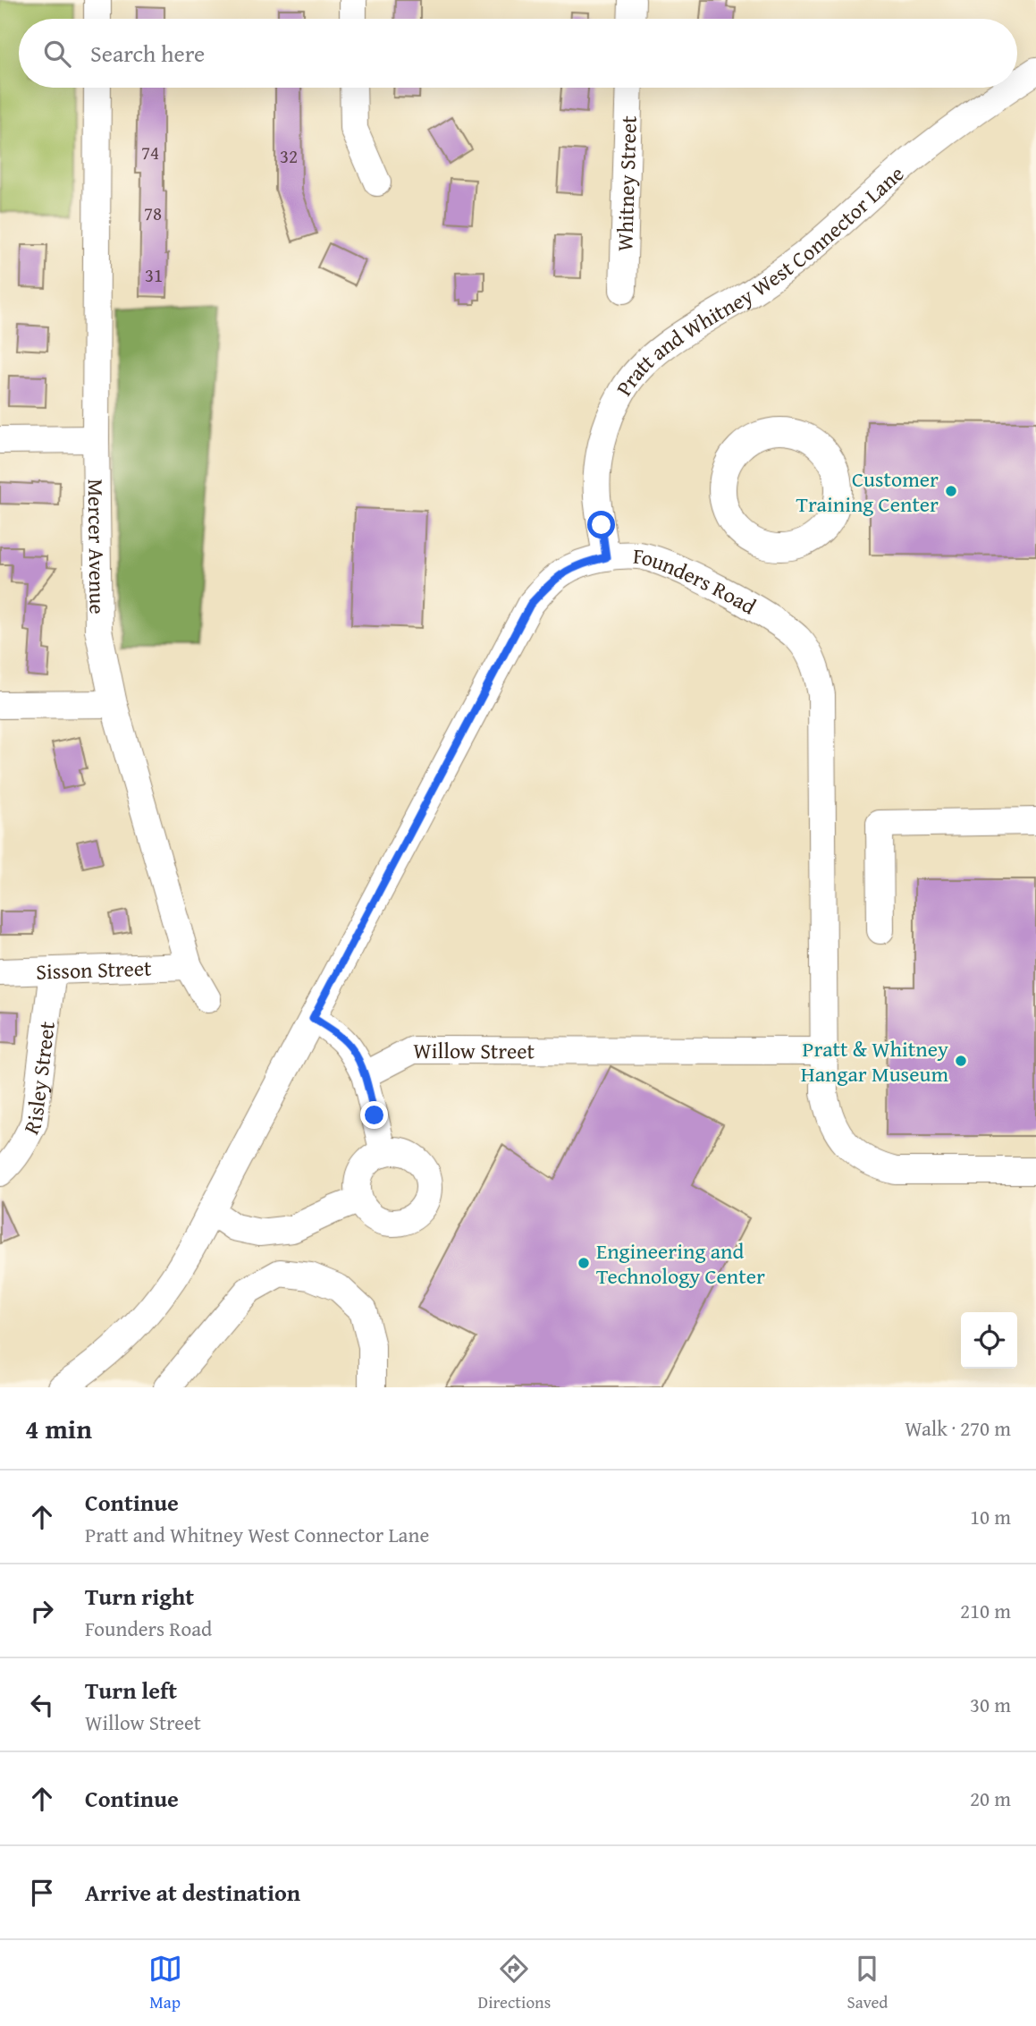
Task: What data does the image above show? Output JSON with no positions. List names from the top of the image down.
{
  "streets": {
    "street": [
      "Whitney Street",
      "Pratt and Whitney West Connector Lane",
      "Mercer Avenue",
      "Founders Road",
      "Sisson Street",
      "Willow Street",
      "Risley Street"
    ]
  },
  "crossings": [
    ["Pratt and Whitney West Connector Lane", "Founders Road"],
    ["Mercer Avenue", "Sisson Street"],
    ["Founders Road", "Willow Street"],
    ["Sisson Street", "Risley Street"]
  ],
  "places": ["Customer Training Center", "Pratt & Whitney Hangar Museum", "Engineering and Technology Center"],
  "house_numbers": [
    "74",
    "32",
    "78",
    "31"
  ],
  "page": {
    "search": "Search here",
    "heading": ["4 min", "Walk · 270 m"],
    "list": [
      ["Continue", "Pratt and Whitney West Connector Lane", "10 m"],
      ["Turn right", "Founders Road", "210 m"],
      ["Turn left", "Willow Street", "30 m"],
      ["Continue", "20 m"],
      "Arrive at destination"
    ],
    "nav": ["Map", "Directions", "Saved"]
  }
}
